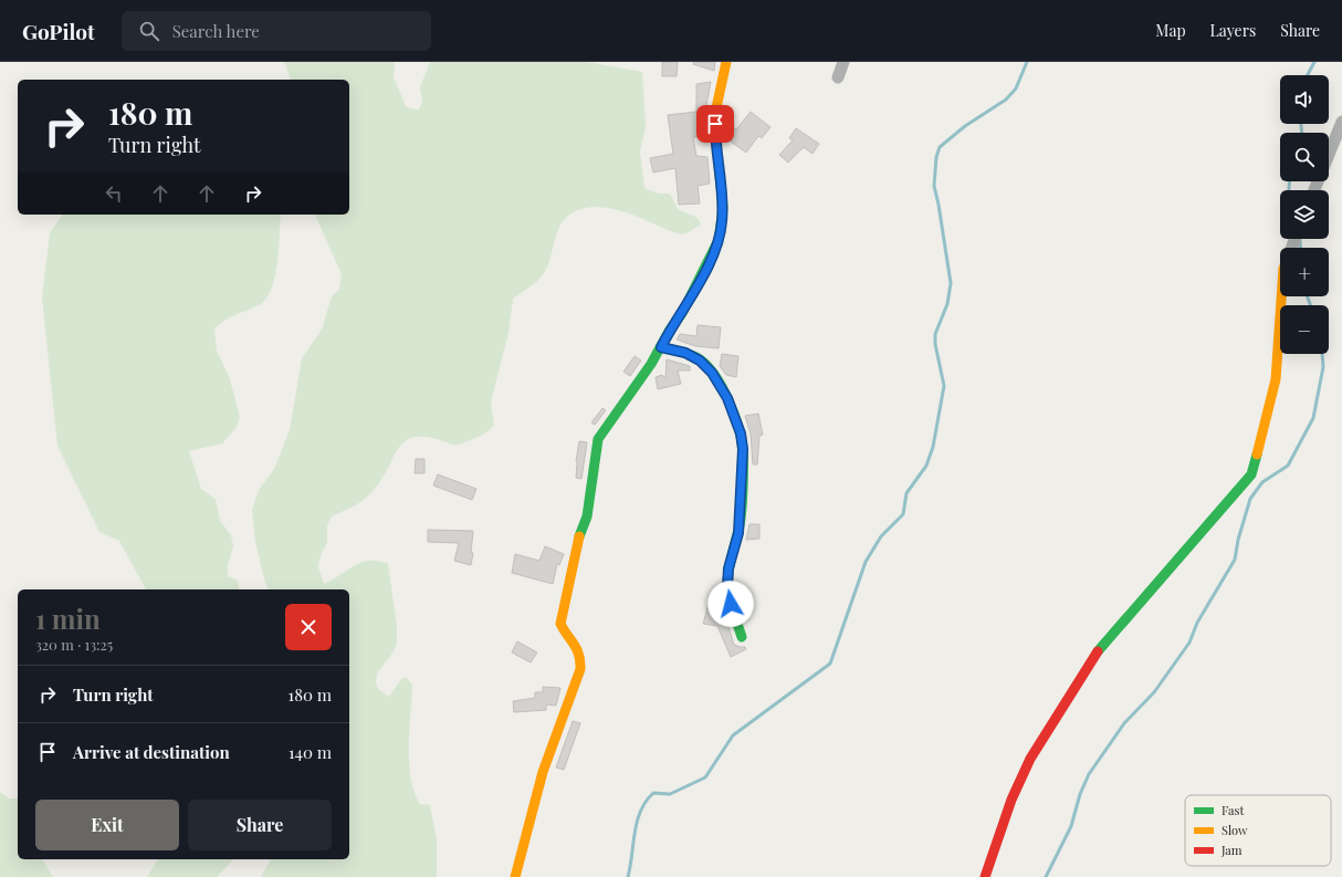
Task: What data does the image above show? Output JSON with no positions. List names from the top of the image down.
{
  "legend": ["Fast", "Slow", "Jam"],
  "page": {
    "header": "GoPilot",
    "search": "Search here",
    "nav": ["Map", "Layers", "Share"],
    "map_buttons": ["+", "−"],
    "turn": ["180 m", "Turn right"],
    "heading": ["1 min", "320 m · 13:25"],
    "list": [
      {
        "name": "Turn right",
        "value": "180 m"
      },
      {
        "name": "Arrive at destination",
        "value": "140 m"
      }
    ],
    "buttons": ["Exit", "Share"]
  }
}
